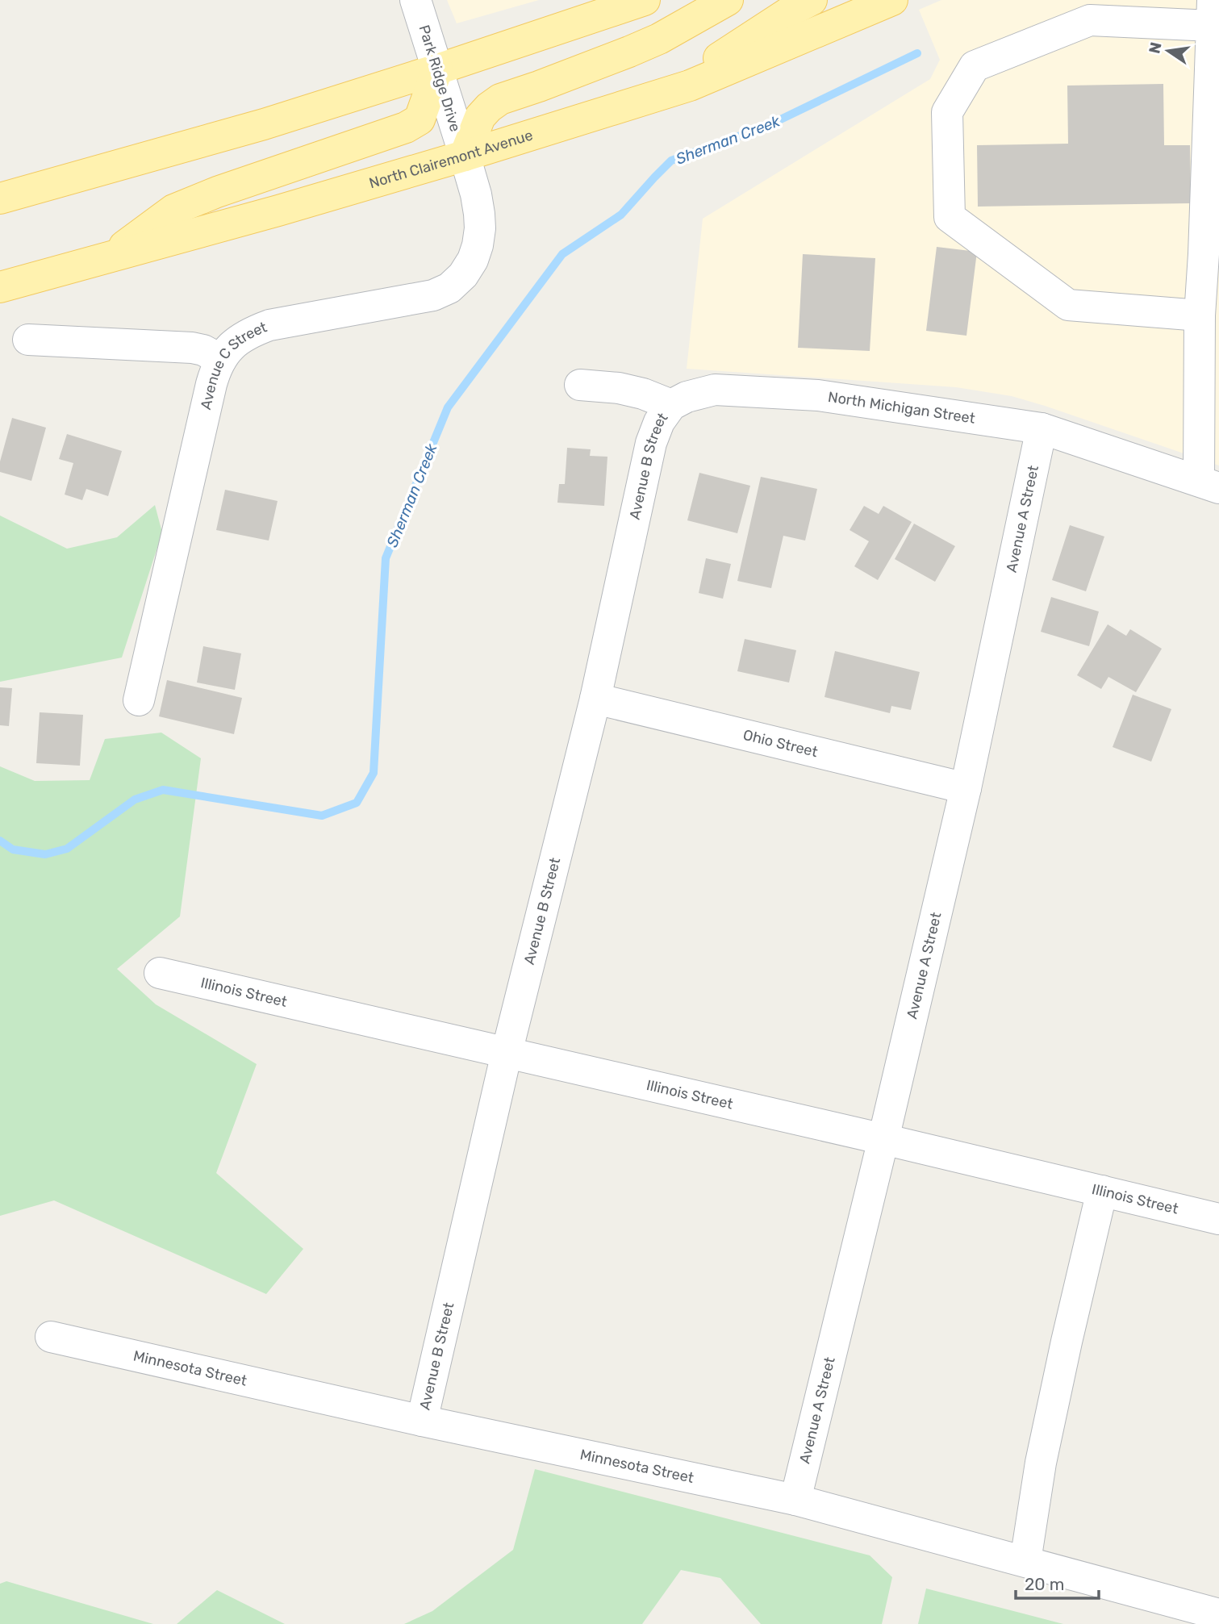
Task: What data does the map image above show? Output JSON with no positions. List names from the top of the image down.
{
  "streets": {
    "main road": ["North Clairemont Avenue"],
    "street": [
      "Park Ridge Drive",
      "Avenue C Street",
      "North Michigan Street",
      "Avenue B Street",
      "Avenue A Street",
      "Ohio Street",
      "Illinois Street",
      "Minnesota Street"
    ]
  },
  "crossings": [
    ["Park Ridge Drive", "North Clairemont Avenue"],
    ["Park Ridge Drive", "Avenue C Street"],
    ["North Clairemont Avenue", "Avenue C Street"],
    ["North Michigan Street", "Avenue B Street"],
    ["North Michigan Street", "Avenue A Street"],
    ["Avenue B Street", "Ohio Street"],
    ["Avenue B Street", "Illinois Street"],
    ["Avenue B Street", "Minnesota Street"],
    ["Avenue A Street", "Ohio Street"],
    ["Avenue A Street", "Illinois Street"],
    ["Avenue A Street", "Minnesota Street"]
  ],
  "water": ["Sherman Creek"],
  "scale_bar": "20 m",
  "north": "left"
}
